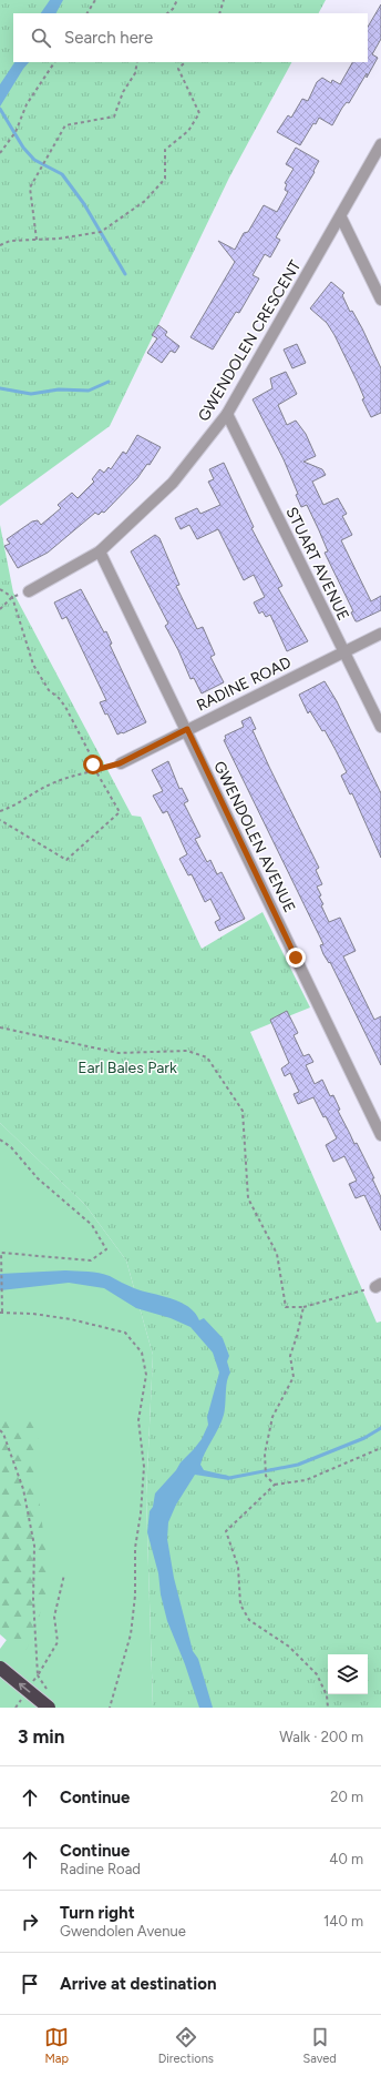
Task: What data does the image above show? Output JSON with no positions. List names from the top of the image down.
{
  "streets": {
    "street": [
      "GWENDOLEN CRESCENT",
      "STUART AVENUE",
      "RADINE ROAD",
      "GWENDOLEN AVENUE"
    ]
  },
  "crossings": [
    ["GWENDOLEN CRESCENT", "STUART AVENUE"],
    ["GWENDOLEN CRESCENT", "GWENDOLEN AVENUE"],
    ["STUART AVENUE", "RADINE ROAD"],
    ["RADINE ROAD", "GWENDOLEN AVENUE"]
  ],
  "parks": ["Earl Bales Park"],
  "page": {
    "search": "Search here",
    "heading": ["3 min", "Walk · 200 m"],
    "list": [
      ["Continue", "20 m"],
      ["Continue", "Radine Road", "40 m"],
      ["Turn right", "Gwendolen Avenue", "140 m"],
      "Arrive at destination"
    ],
    "nav": ["Map", "Directions", "Saved"]
  }
}
